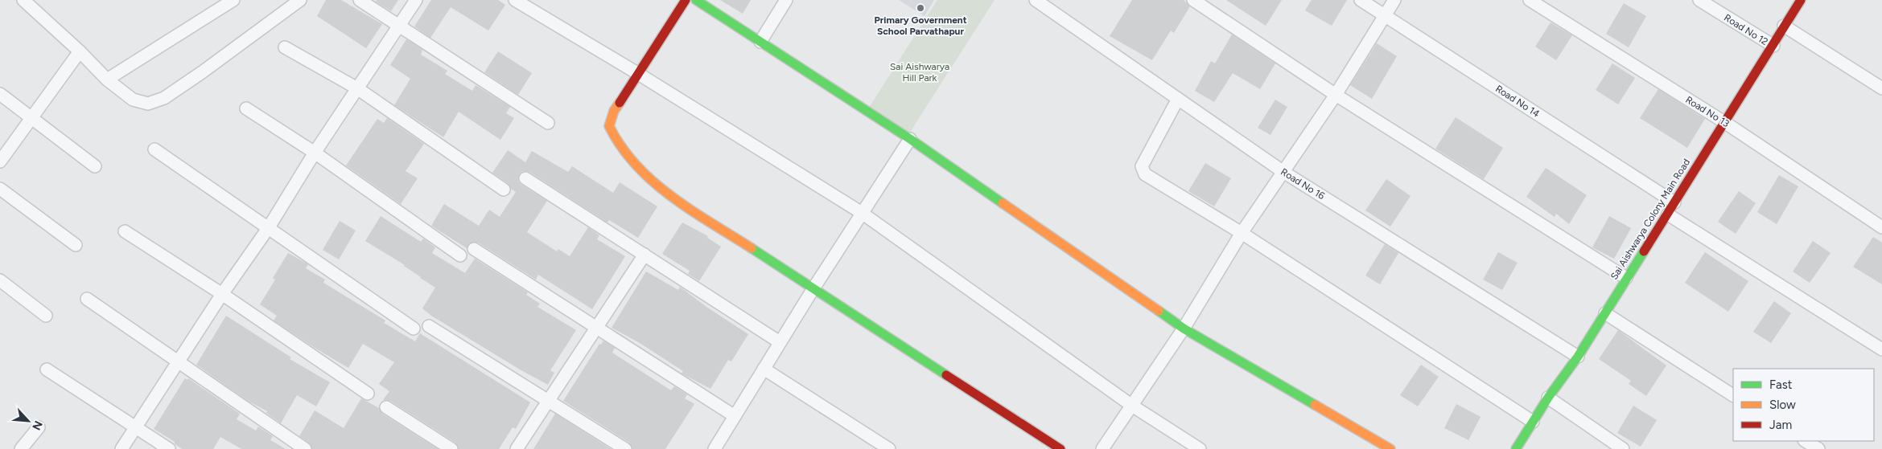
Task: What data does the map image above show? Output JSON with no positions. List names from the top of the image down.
{
  "streets": {
    "street": [
      "Road No 12",
      "Road No 14",
      "Road No 13",
      "Road No 16",
      "Sai Aishwarya Colony Main Road"
    ]
  },
  "crossings": [
    ["Road No 12", "Sai Aishwarya Colony Main Road"],
    ["Road No 14", "Sai Aishwarya Colony Main Road"],
    ["Road No 13", "Sai Aishwarya Colony Main Road"],
    ["Road No 16", "Sai Aishwarya Colony Main Road"]
  ],
  "parks": ["Sai Aishwarya Hill Park"],
  "places": ["Primary Government School Parvathapur"],
  "legend": ["Fast", "Slow", "Jam"],
  "north": "bottom right"
}
